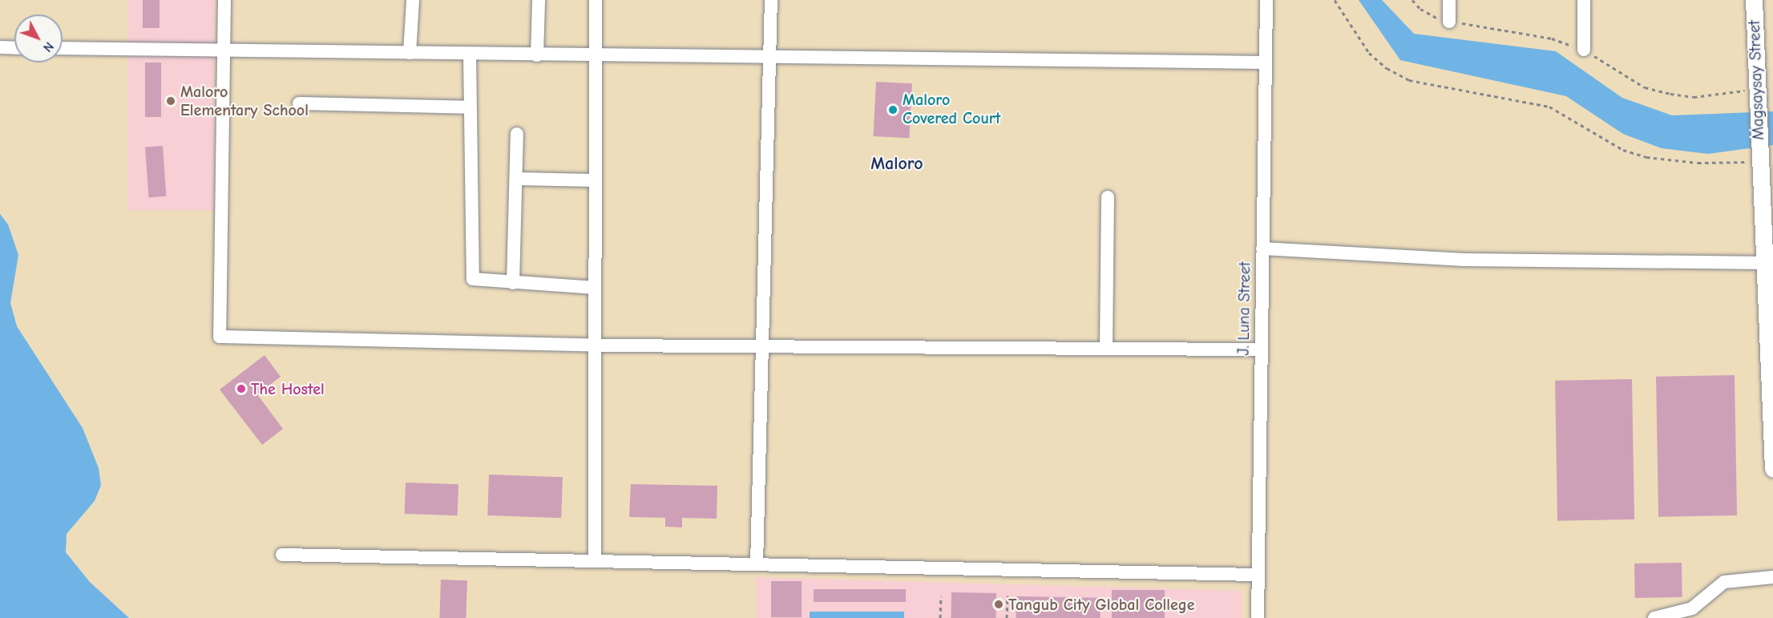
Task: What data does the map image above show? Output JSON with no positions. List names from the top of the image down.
{
  "streets": {
    "main road": ["Magsaysay Street"],
    "street": ["J. Luna Street"]
  },
  "districts": ["Maloro"],
  "places": [
    "Maloro Elementary School",
    "Maloro Covered Court",
    "The Hostel",
    "Tangub City Global College"
  ],
  "north": "bottom right"
}
